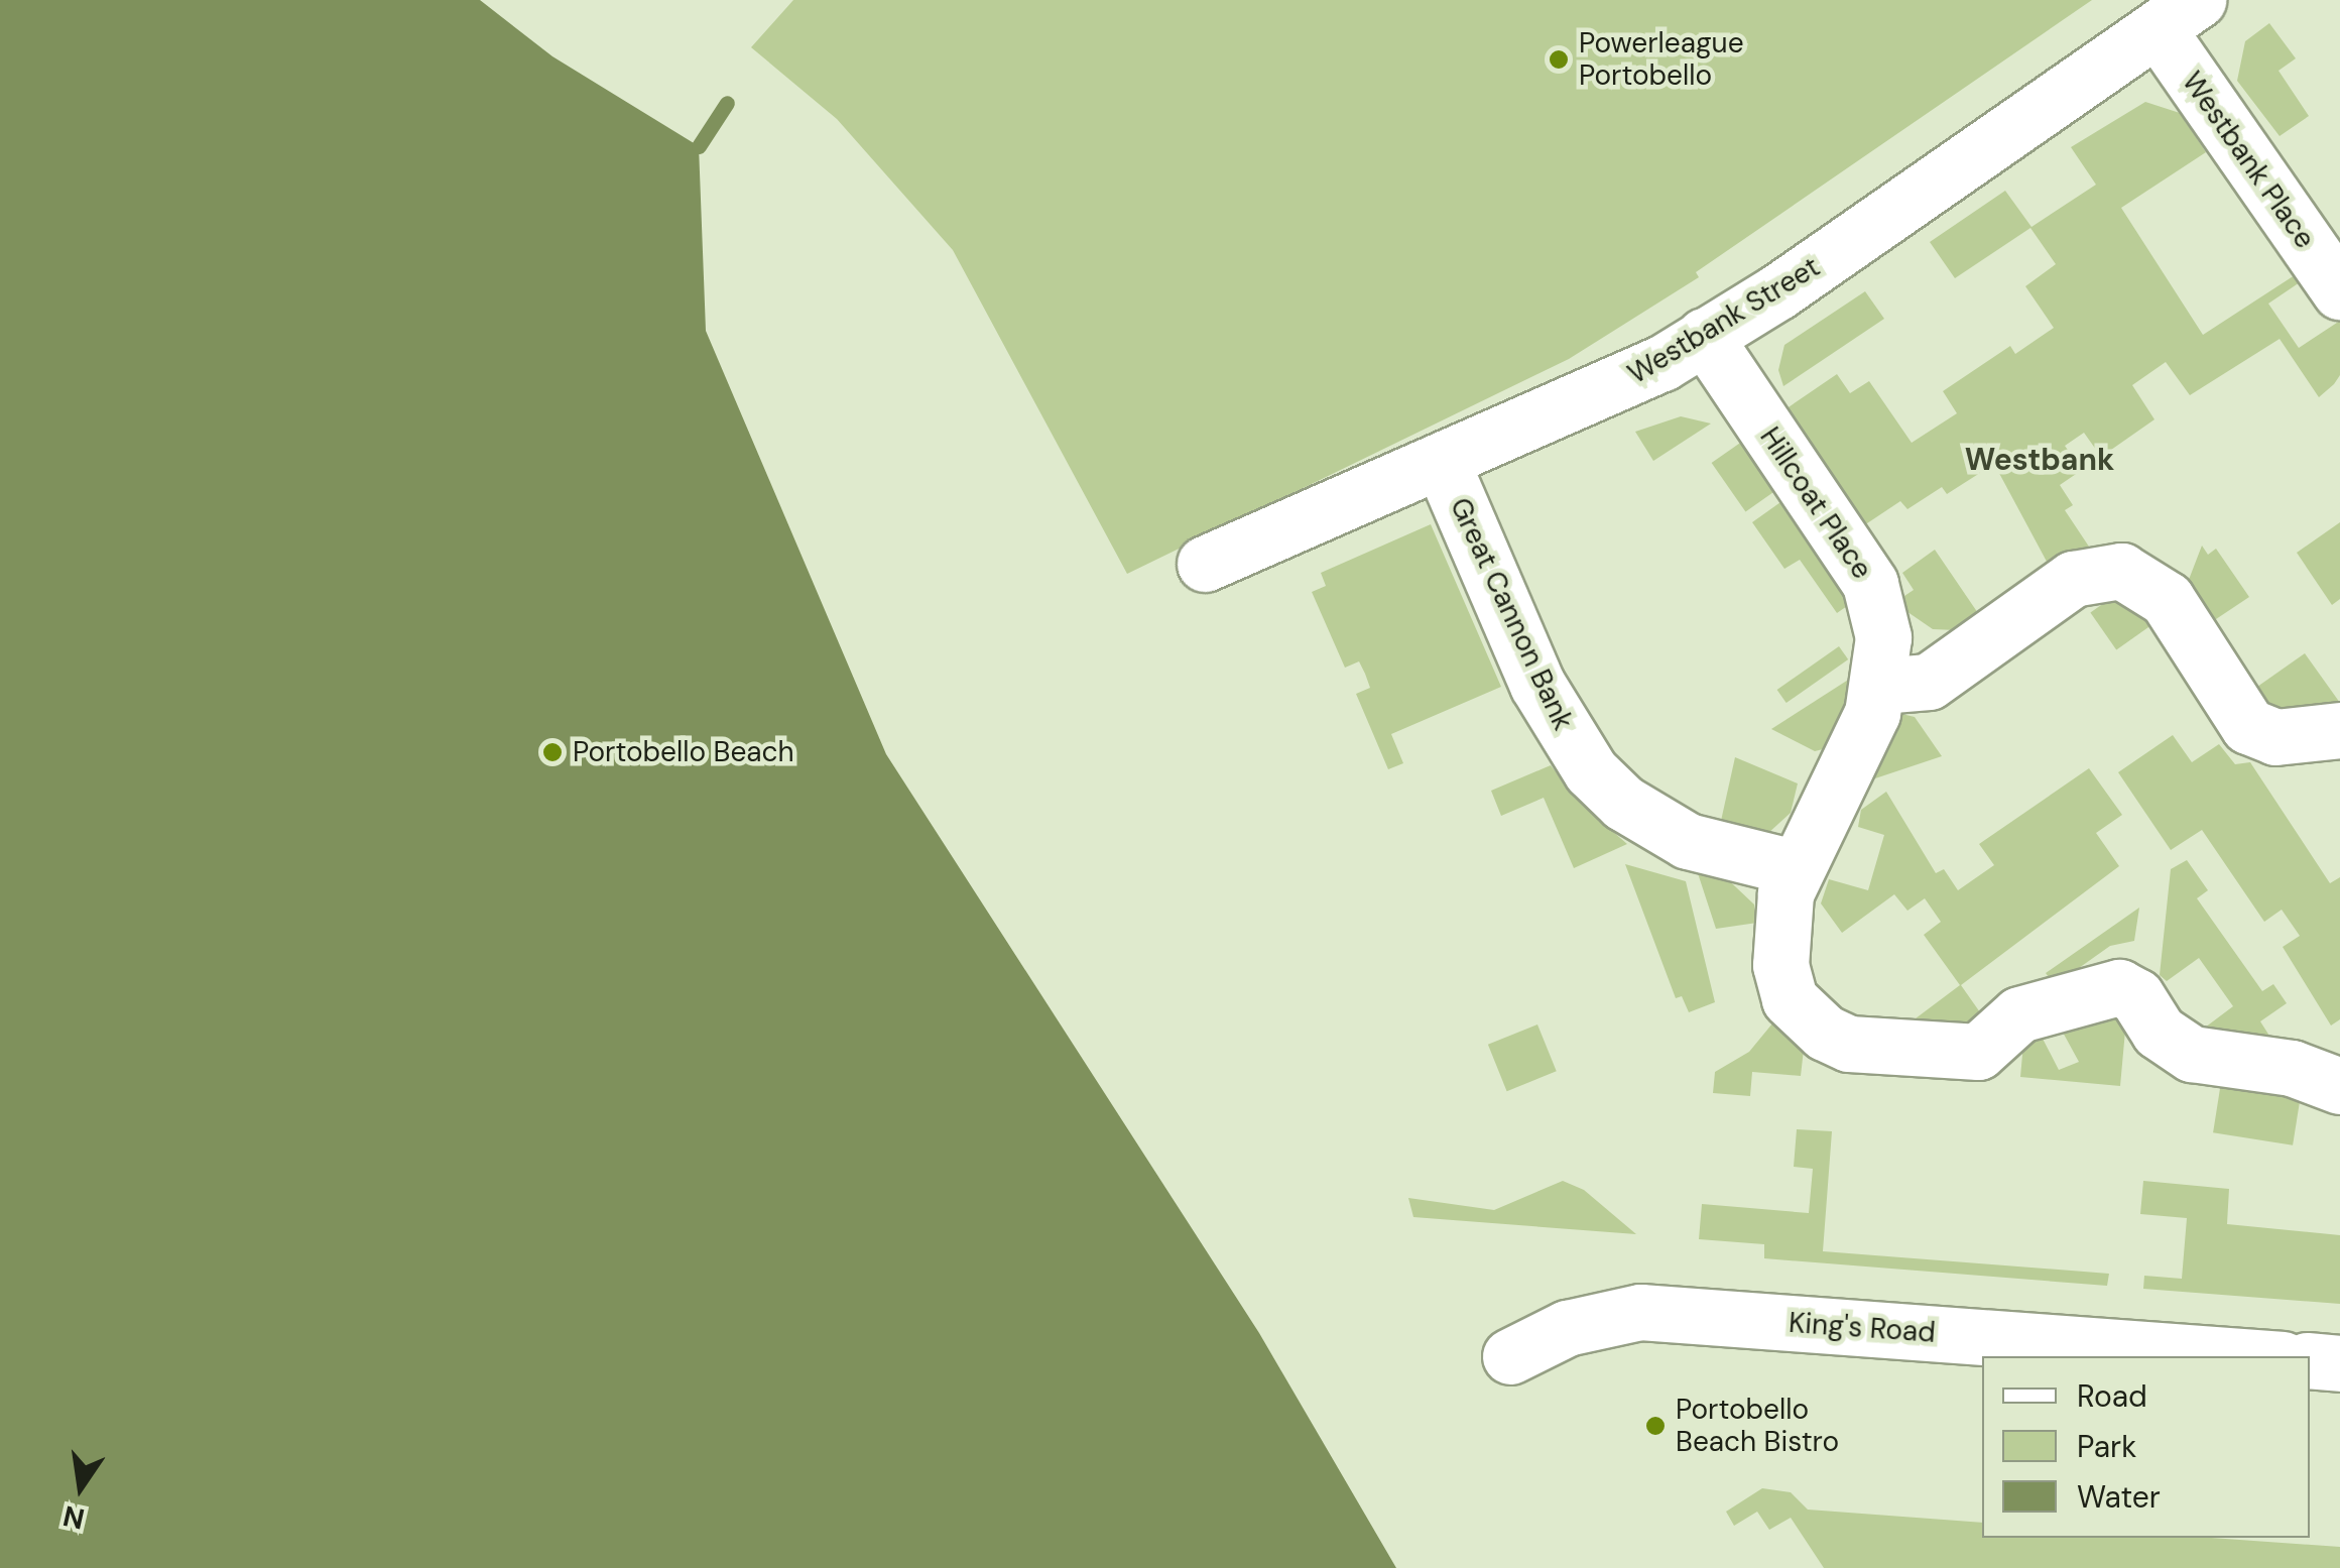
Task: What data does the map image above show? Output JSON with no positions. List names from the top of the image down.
{
  "streets": {
    "street": [
      "Westbank Place",
      "Westbank Street",
      "Hillcoat Place",
      "Great Cannon Bank",
      "King's Road"
    ]
  },
  "crossings": [
    ["Westbank Place", "Westbank Street"],
    ["Westbank Street", "Hillcoat Place"],
    ["Westbank Street", "Great Cannon Bank"],
    ["Hillcoat Place", "Great Cannon Bank"]
  ],
  "districts": ["Westbank"],
  "places": ["Powerleague Portobello", "Portobello Beach", "Portobello Beach Bistro"],
  "legend": ["Road", "Park", "Water"],
  "north": "bottom"
}
